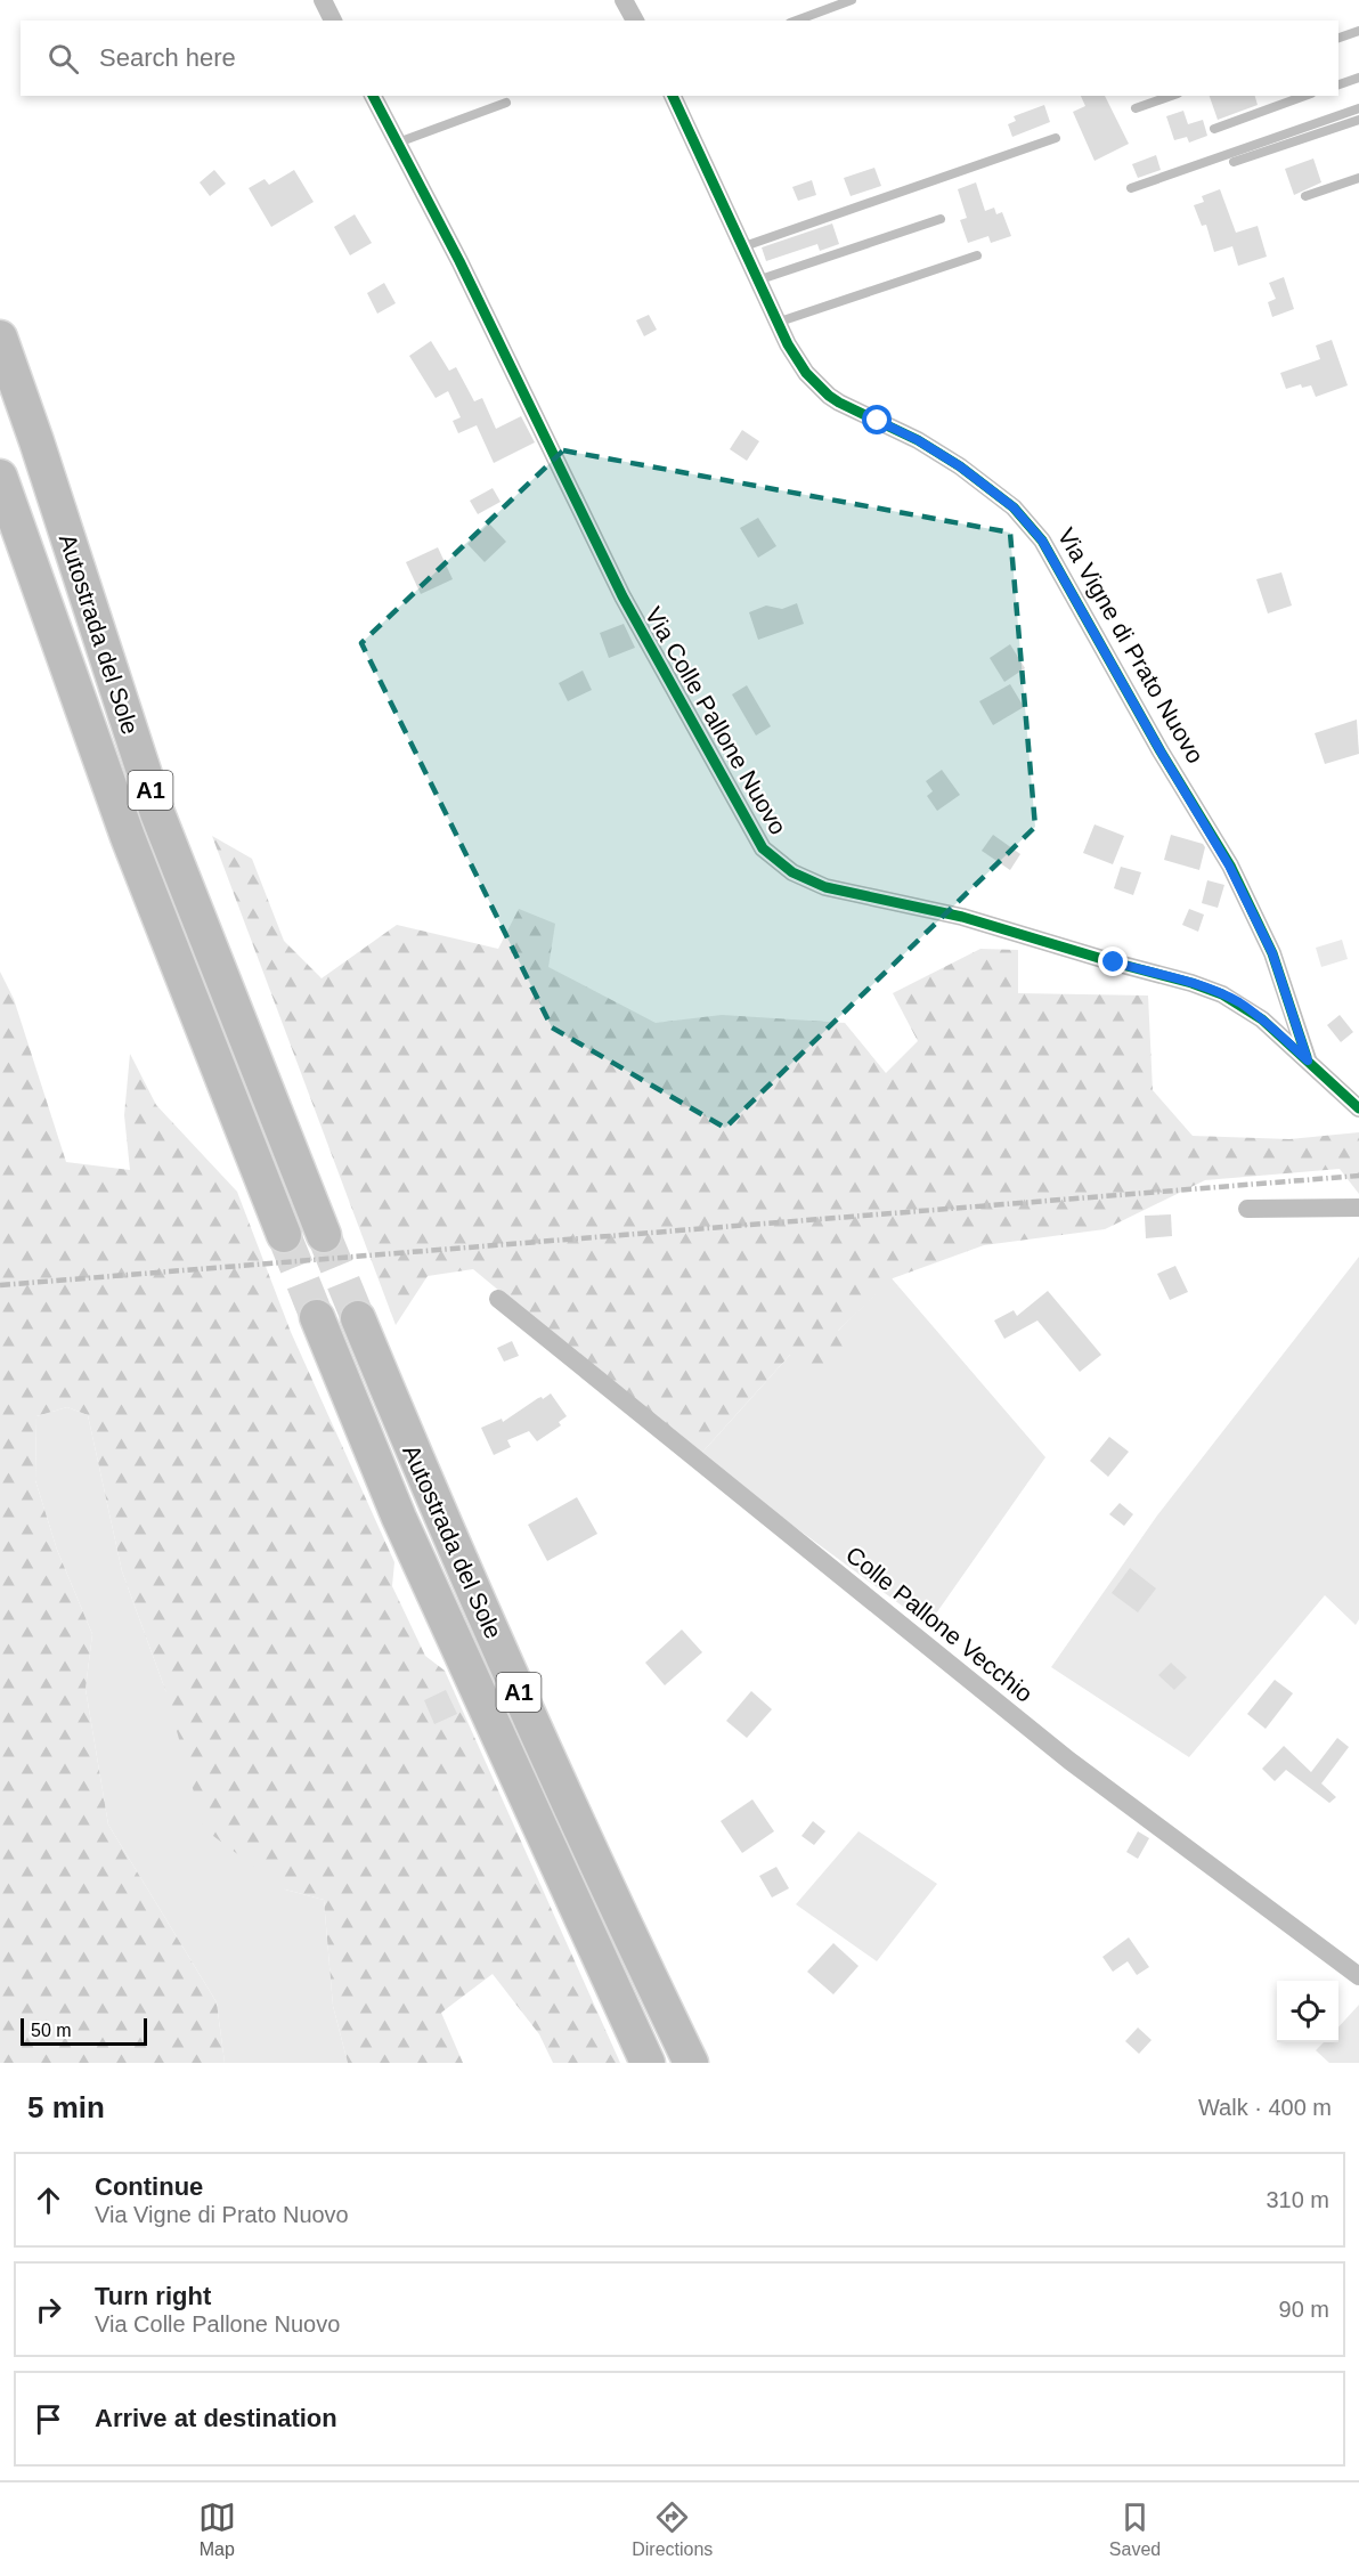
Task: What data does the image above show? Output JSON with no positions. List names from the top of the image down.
{
  "streets": {
    "highway": ["Autostrada del Sole", "A1"],
    "street": ["Via Vigne di Prato Nuovo", "Via Colle Pallone Nuovo", "Colle Pallone Vecchio"]
  },
  "crossings": [
    ["Via Vigne di Prato Nuovo", "Via Colle Pallone Nuovo"]
  ],
  "scale_bar": "50 m",
  "page": {
    "search": "Search here",
    "scale": "50 m",
    "heading": ["5 min", "Walk · 400 m"],
    "list": [
      ["Continue", "Via Vigne di Prato Nuovo", "310 m"],
      ["Turn right", "Via Colle Pallone Nuovo", "90 m"],
      "Arrive at destination"
    ],
    "nav": ["Map", "Directions", "Saved"]
  }
}
